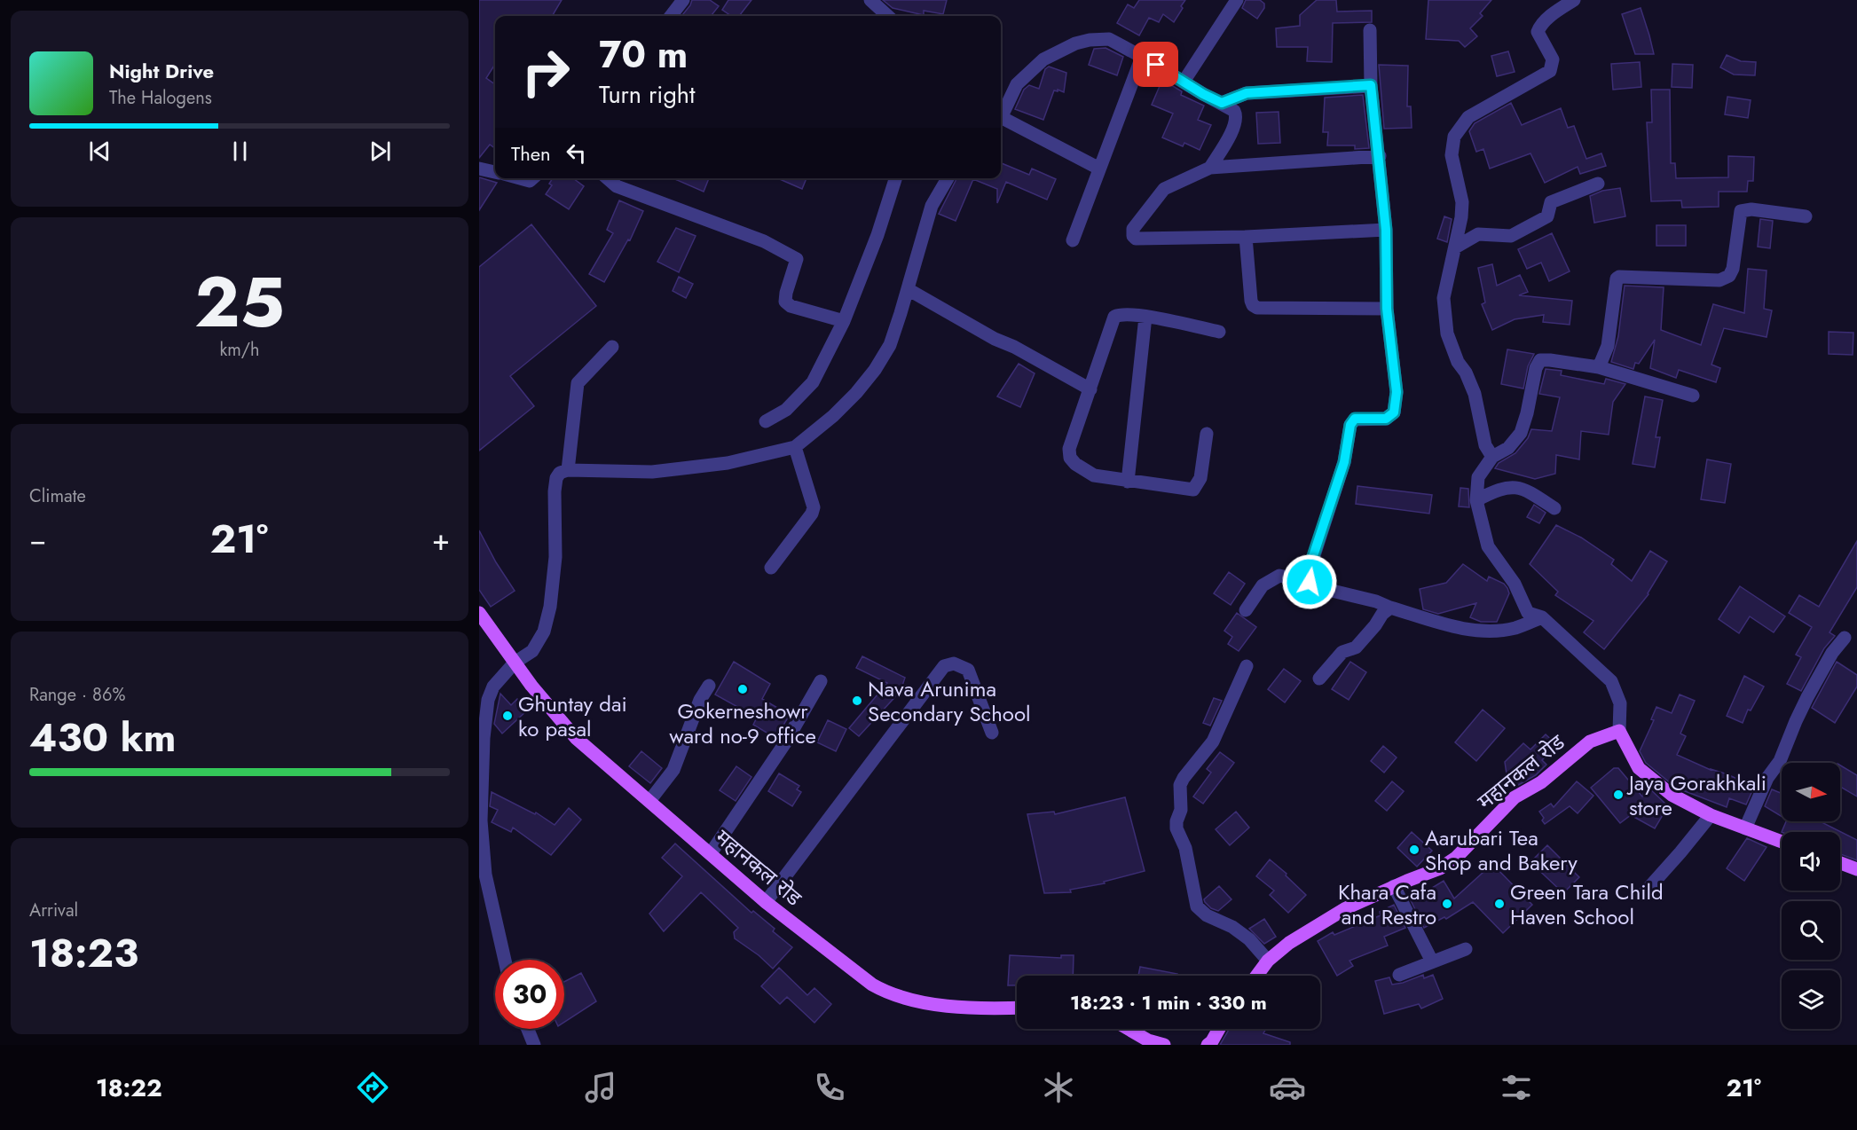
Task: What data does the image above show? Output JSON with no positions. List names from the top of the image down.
{
  "streets": {
    "main road": ["महानकल रोड"]
  },
  "places": [
    "Gokerneshowr ward no-9 office",
    "Nava Arunima Secondary School",
    "Ghuntay dai ko pasal",
    "Jaya Gorakhkali store",
    "Aarubari Tea Shop and Bakery",
    "Khara Cafa and Restro",
    "Green Tara Child Haven School"
  ],
  "north": "right",
  "page": {
    "turn": ["70 m", "Turn right"],
    "song": ["Night Drive", "The Halogens"],
    "then": "Then",
    "tile": [
      ["25", "km/h"],
      "Climate",
      ["Range · 86%", "430 km"],
      ["Arrival", "18:23"]
    ],
    "heat": ["−", "21°", "+"],
    "limit": "30",
    "trip": "18:23 · 1 min · 330 m",
    "tabs": ["18:22", "21°"]
  }
}
